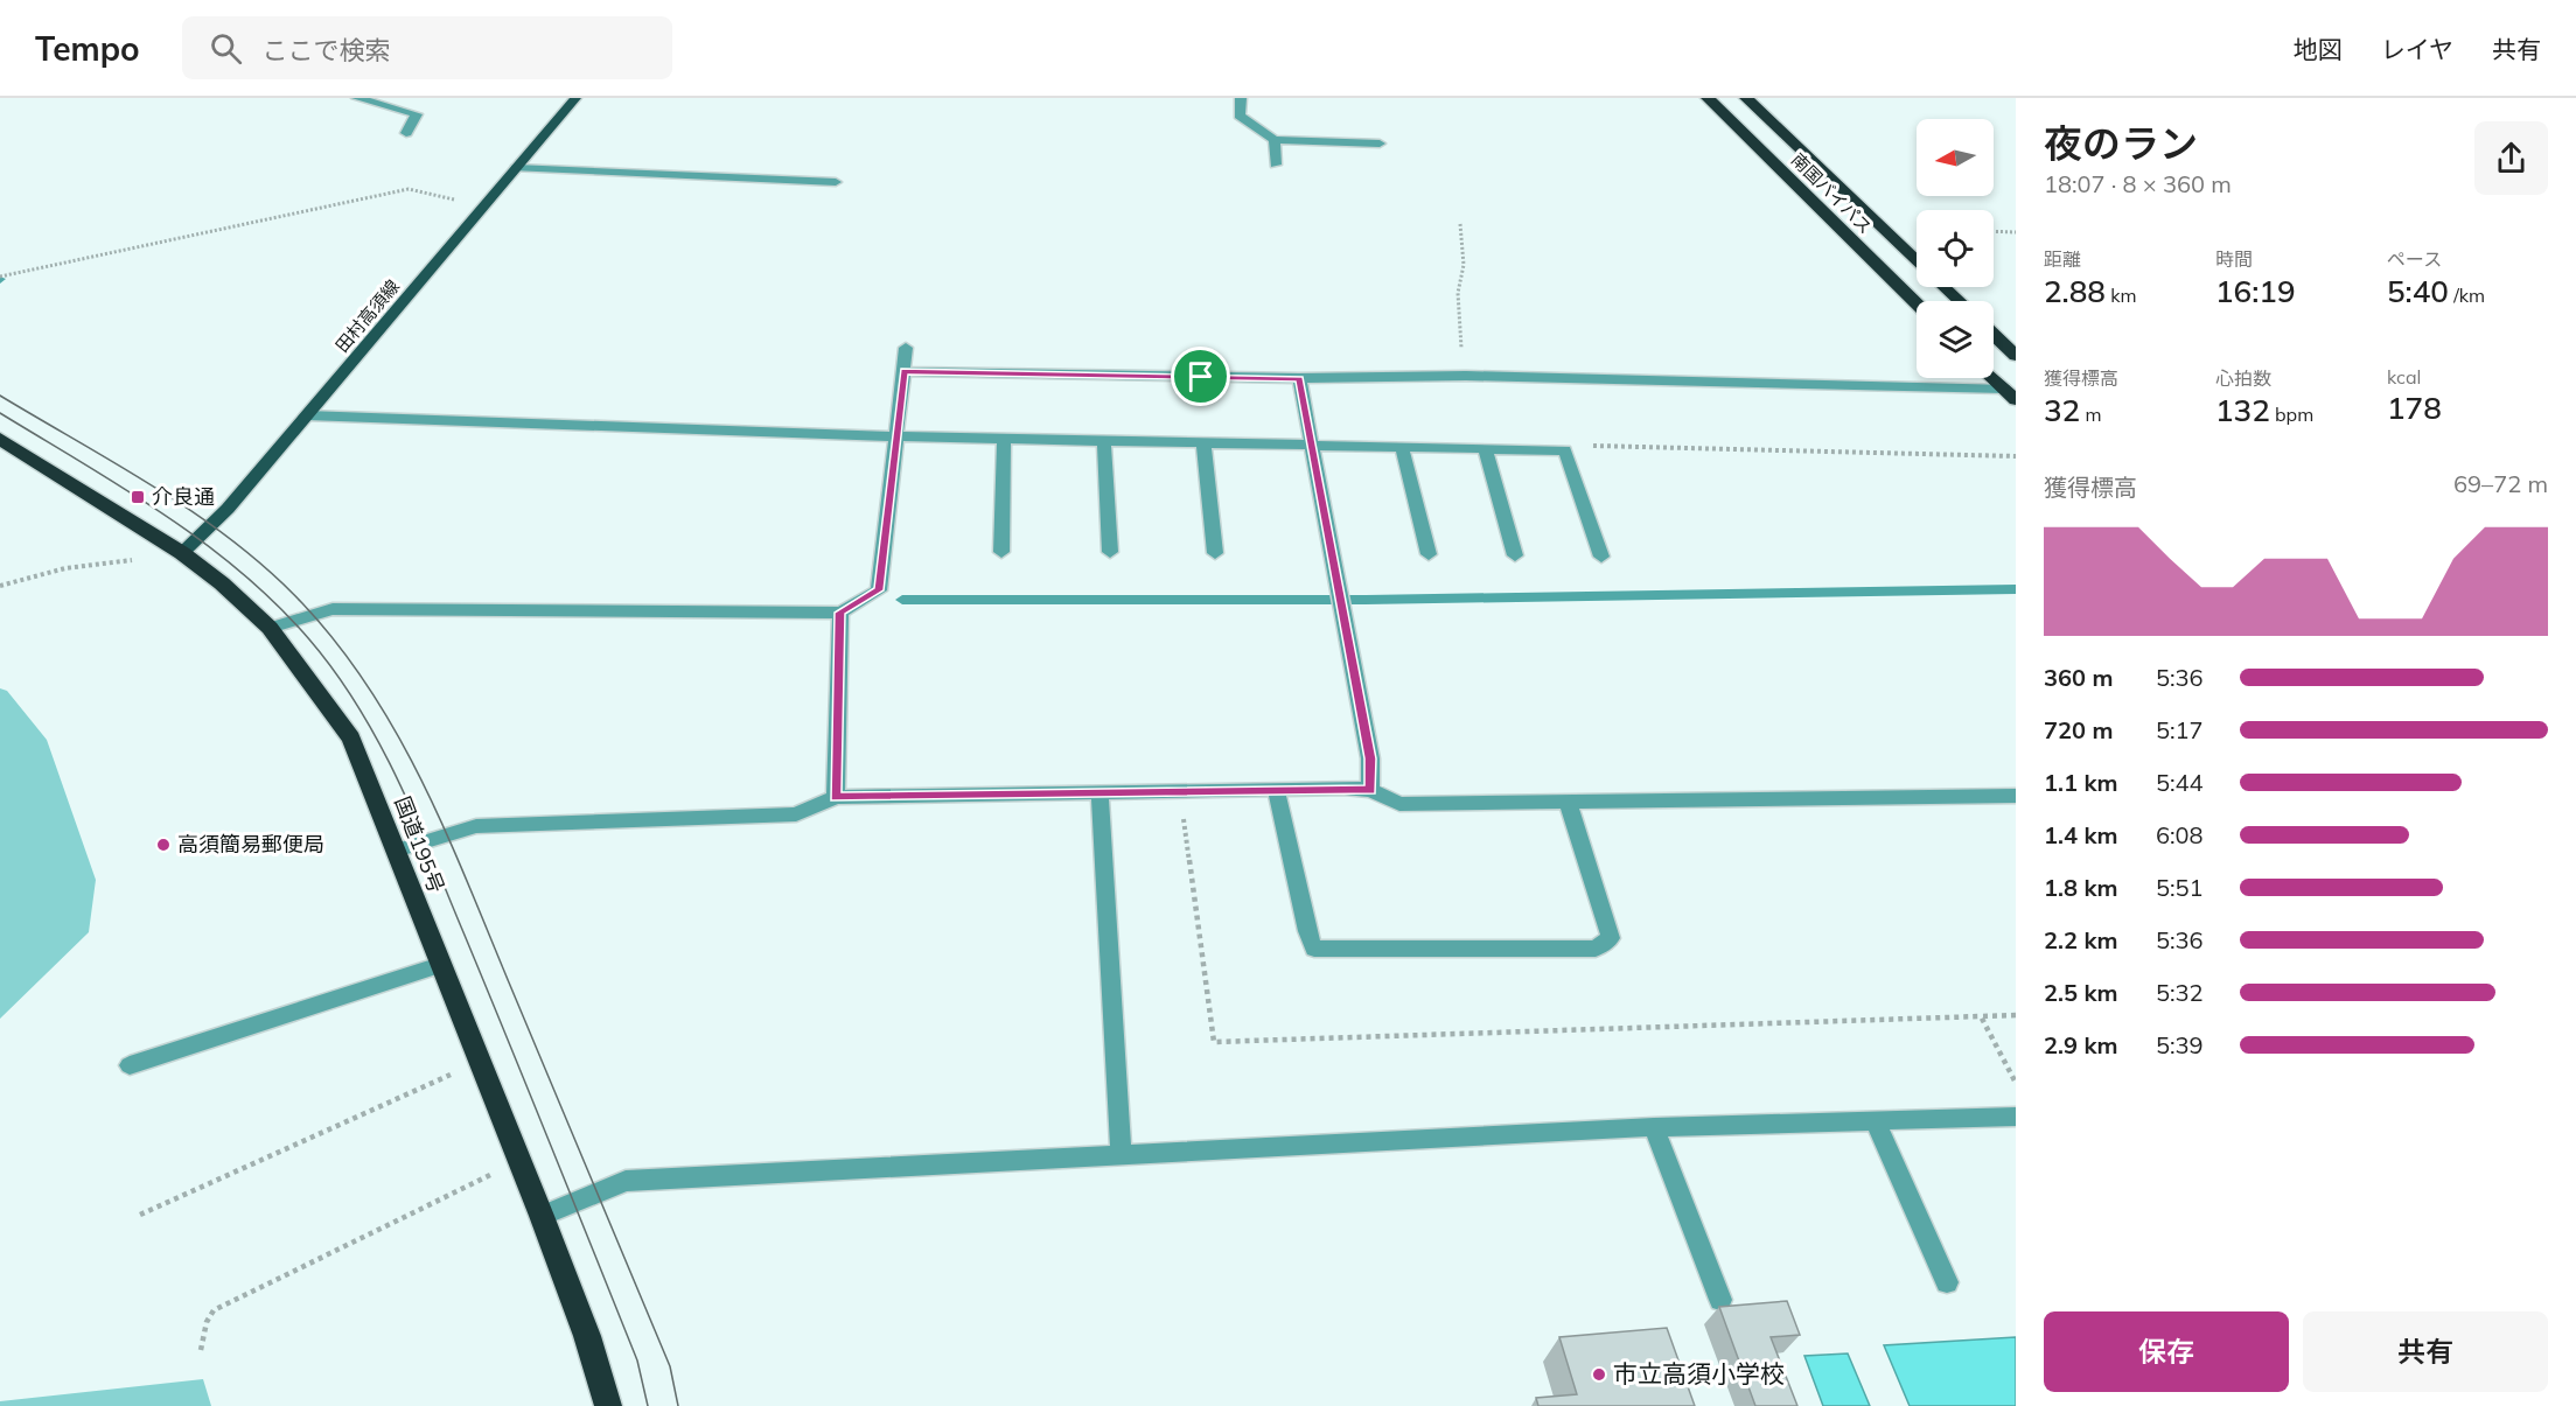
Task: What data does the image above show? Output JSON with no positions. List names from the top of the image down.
{
  "streets": {
    "highway": ["南国バイパス", "国道195号"],
    "main road": ["田村高須線"]
  },
  "crossings": [
    ["田村高須線", "国道195号"]
  ],
  "places": {
    "transit": ["介良通"],
    "other": ["高須簡易郵便局", "市立高須小学校"]
  },
  "north": "left",
  "page": {
    "header": "Tempo",
    "search": "ここで検索",
    "nav": ["地図", "レイヤ", "共有"],
    "heading": ["夜のラン", "18:07 · 8 × 360 m"],
    "stats": [
      ["距離", "2.88 km"],
      ["時間", "16:19"],
      ["ペース", "5:40 /km"],
      ["獲得標高", "32 m"],
      ["心拍数", "132 bpm"],
      ["kcal", "178"]
    ],
    "chart": ["獲得標高", "69–72 m"],
    "list": [
      {
        "name": "360 m",
        "note": "5:36"
      },
      {
        "name": "720 m",
        "note": "5:17"
      },
      {
        "name": "1.1 km",
        "note": "5:44"
      },
      {
        "name": "1.4 km",
        "note": "6:08"
      },
      {
        "name": "1.8 km",
        "note": "5:51"
      },
      {
        "name": "2.2 km",
        "note": "5:36"
      },
      {
        "name": "2.5 km",
        "note": "5:32"
      },
      {
        "name": "2.9 km",
        "note": "5:39"
      }
    ],
    "buttons": ["保存", "共有"]
  }
}
